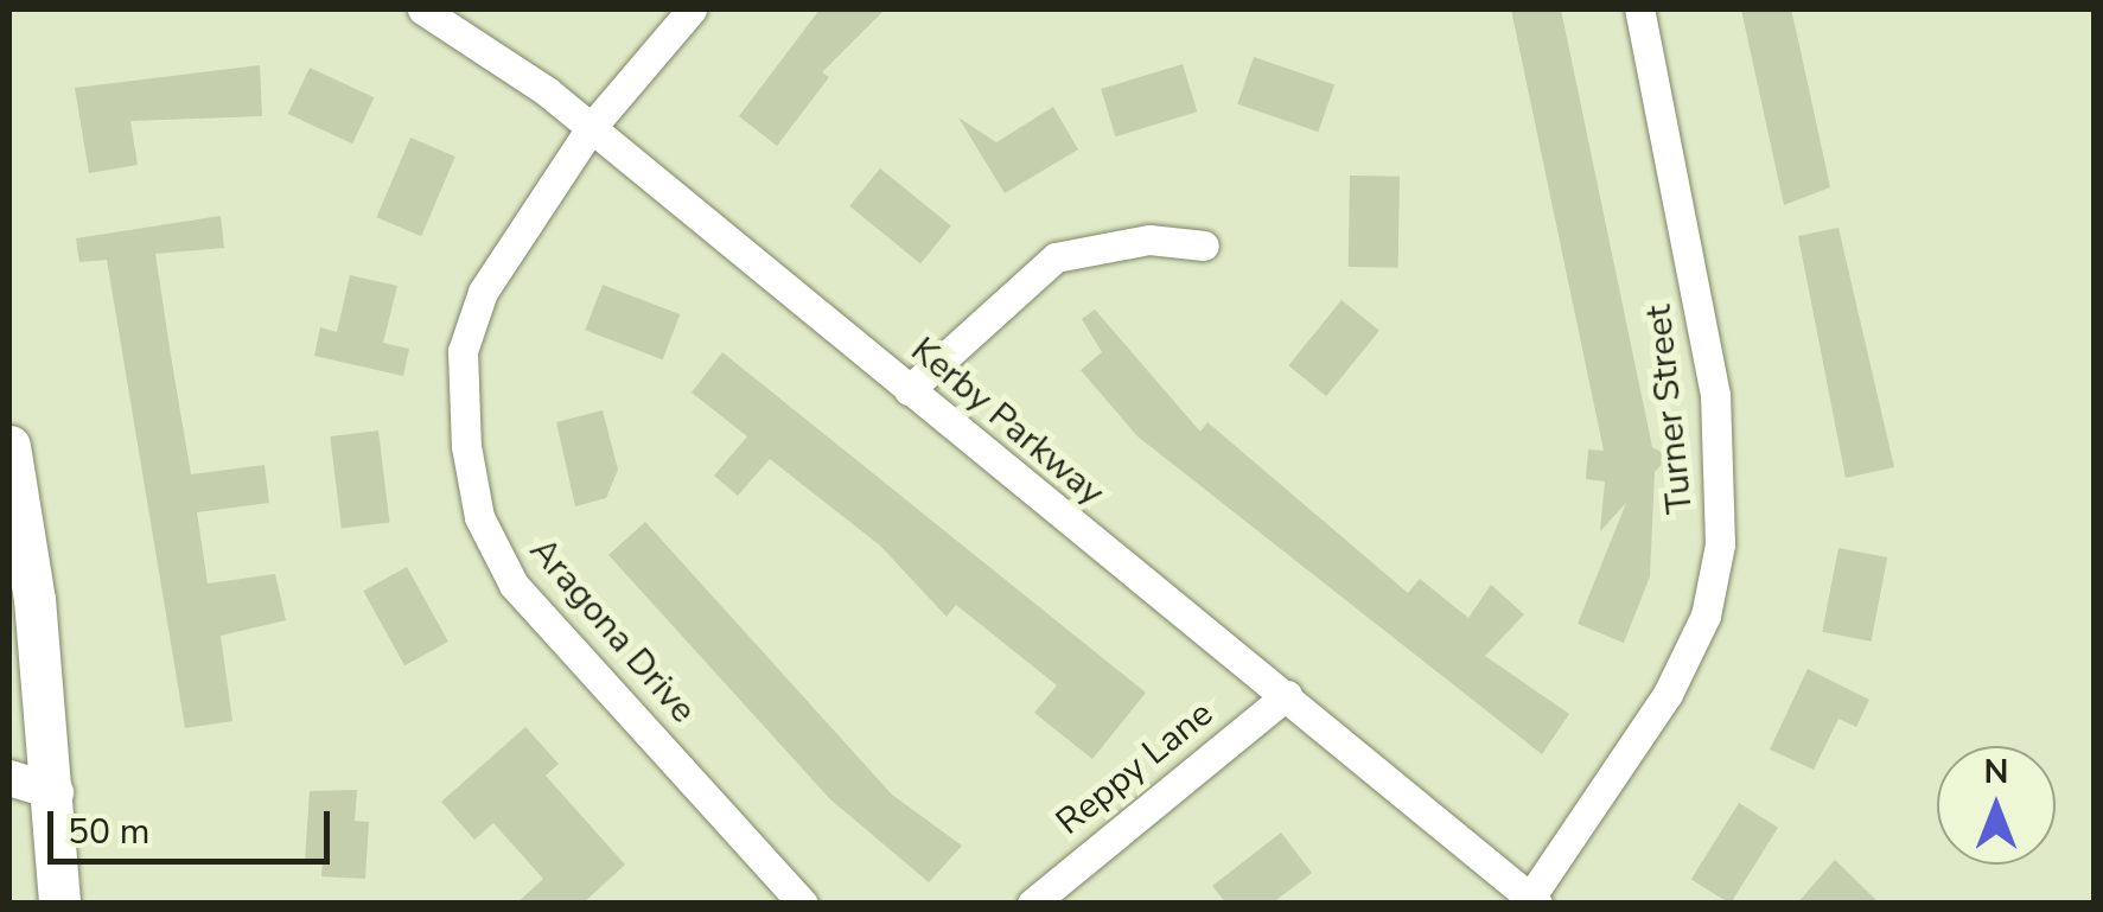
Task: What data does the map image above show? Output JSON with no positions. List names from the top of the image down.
{
  "streets": {
    "street": [
      "Turner Street",
      "Kerby Parkway",
      "Aragona Drive",
      "Reppy Lane"
    ]
  },
  "crossings": [
    ["Turner Street", "Kerby Parkway"],
    ["Kerby Parkway", "Aragona Drive"],
    ["Kerby Parkway", "Reppy Lane"]
  ],
  "scale_bar": "50 m",
  "north": "top"
}
